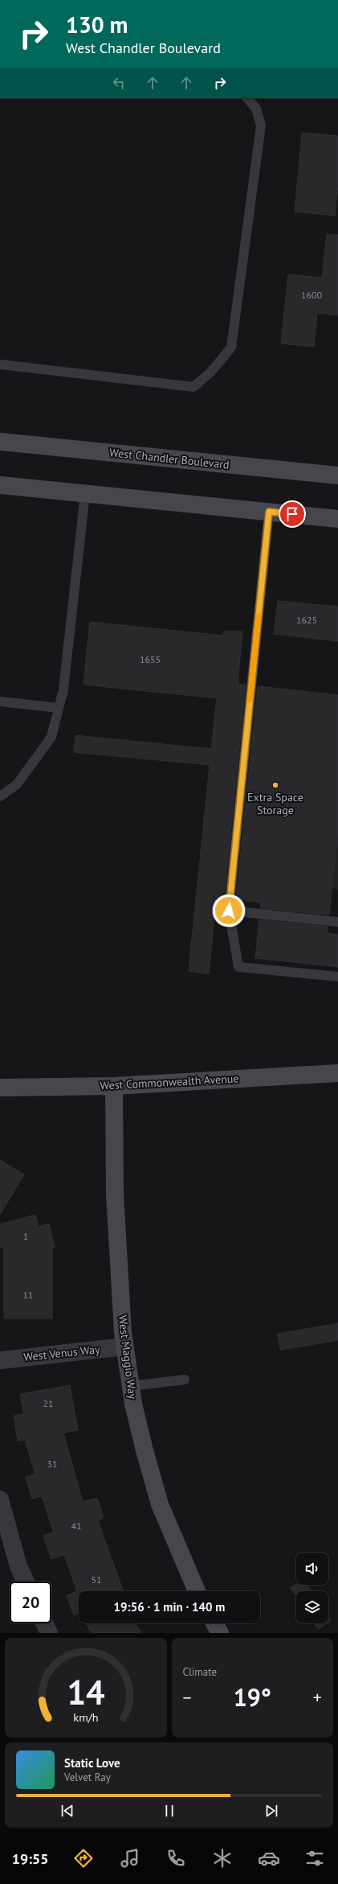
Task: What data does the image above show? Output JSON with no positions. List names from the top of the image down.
{
  "streets": {
    "street": [
      "West Chandler Boulevard",
      "West Commonwealth Avenue",
      "West Venus Way",
      "West Maggio Way"
    ]
  },
  "crossings": [
    ["West Commonwealth Avenue", "West Maggio Way"],
    ["West Venus Way", "West Maggio Way"]
  ],
  "places": ["Extra Space Storage"],
  "house_numbers": [
    "1600",
    "1625",
    "1655",
    "1",
    "11",
    "21",
    "31",
    "41",
    "51"
  ],
  "page": {
    "turn": ["130 m", "West Chandler Boulevard"],
    "limit": "20",
    "trip": "19:56 · 1 min · 140 m",
    "tile": "Climate",
    "heat": ["−", "19°", "+"],
    "song": ["Static Love", "Velvet Ray"],
    "tabs": "19:55",
    "gauge": ["14", "km/h"]
  }
}
